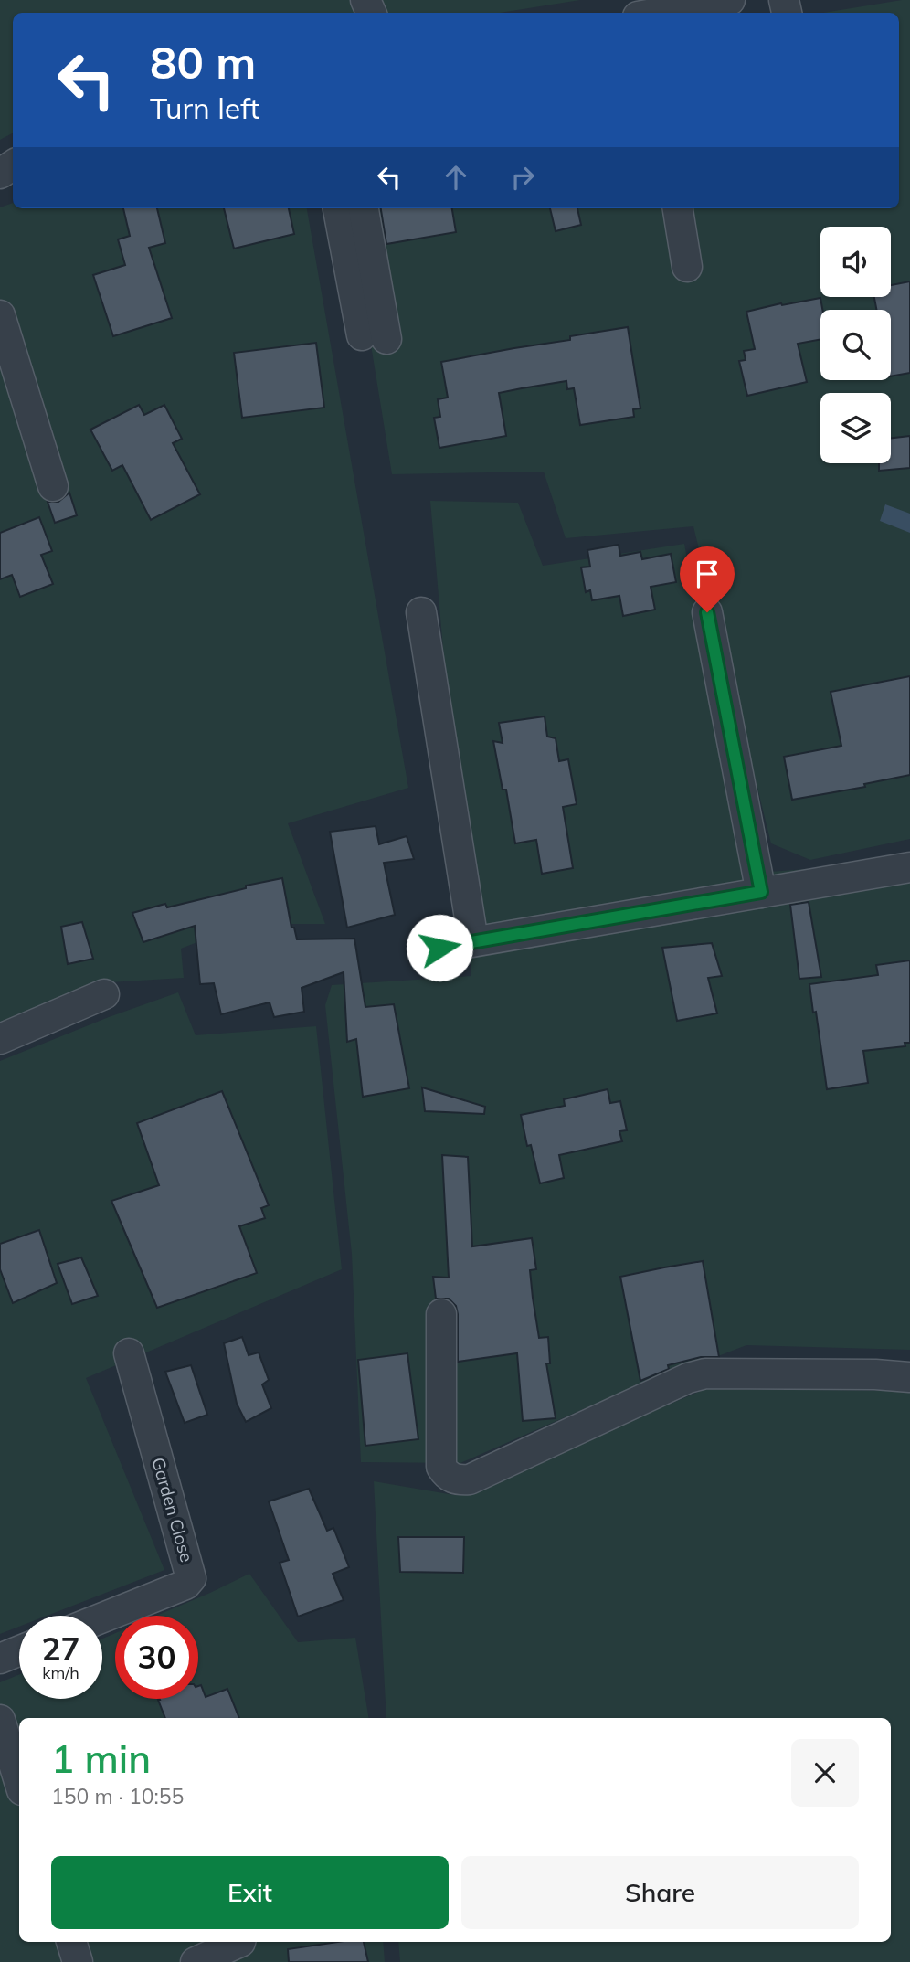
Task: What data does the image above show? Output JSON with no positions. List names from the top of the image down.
{
  "streets": {
    "street": ["Garden Close"]
  },
  "page": {
    "turn": ["80 m", "Turn left"],
    "speed": "27 km/h",
    "limit": "30",
    "heading": ["1 min", "150 m · 10:55"],
    "buttons": ["Exit", "Share"]
  }
}
